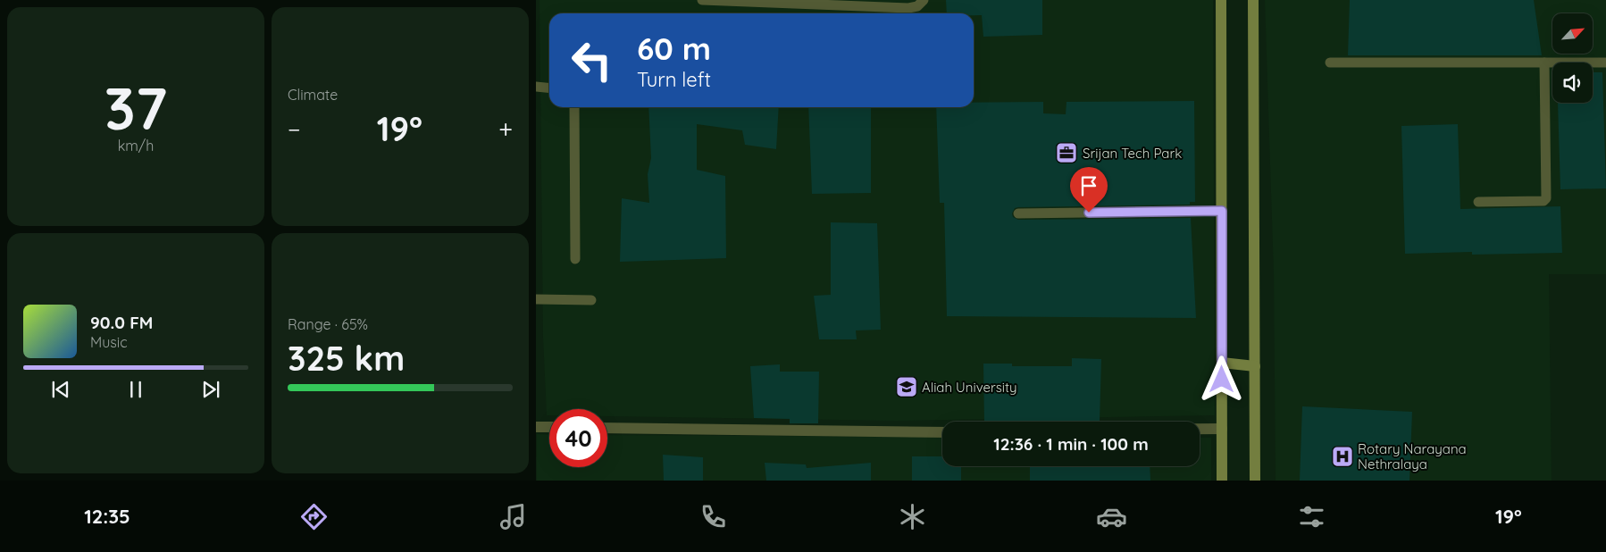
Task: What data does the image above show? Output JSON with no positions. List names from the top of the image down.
{
  "places": {
    "office": ["Srijan Tech Park"],
    "school or university": ["Aliah University"],
    "hospital": ["Rotary Narayana Nethralaya"]
  },
  "north": "top right",
  "page": {
    "tile": [
      ["37", "km/h"],
      "Climate",
      ["Range · 65%", "325 km"]
    ],
    "turn": ["60 m", "Turn left"],
    "heat": ["−", "19°", "+"],
    "song": ["90.0 FM", "Music"],
    "limit": "40",
    "trip": "12:36 · 1 min · 100 m",
    "tabs": ["12:35", "19°"]
  }
}
